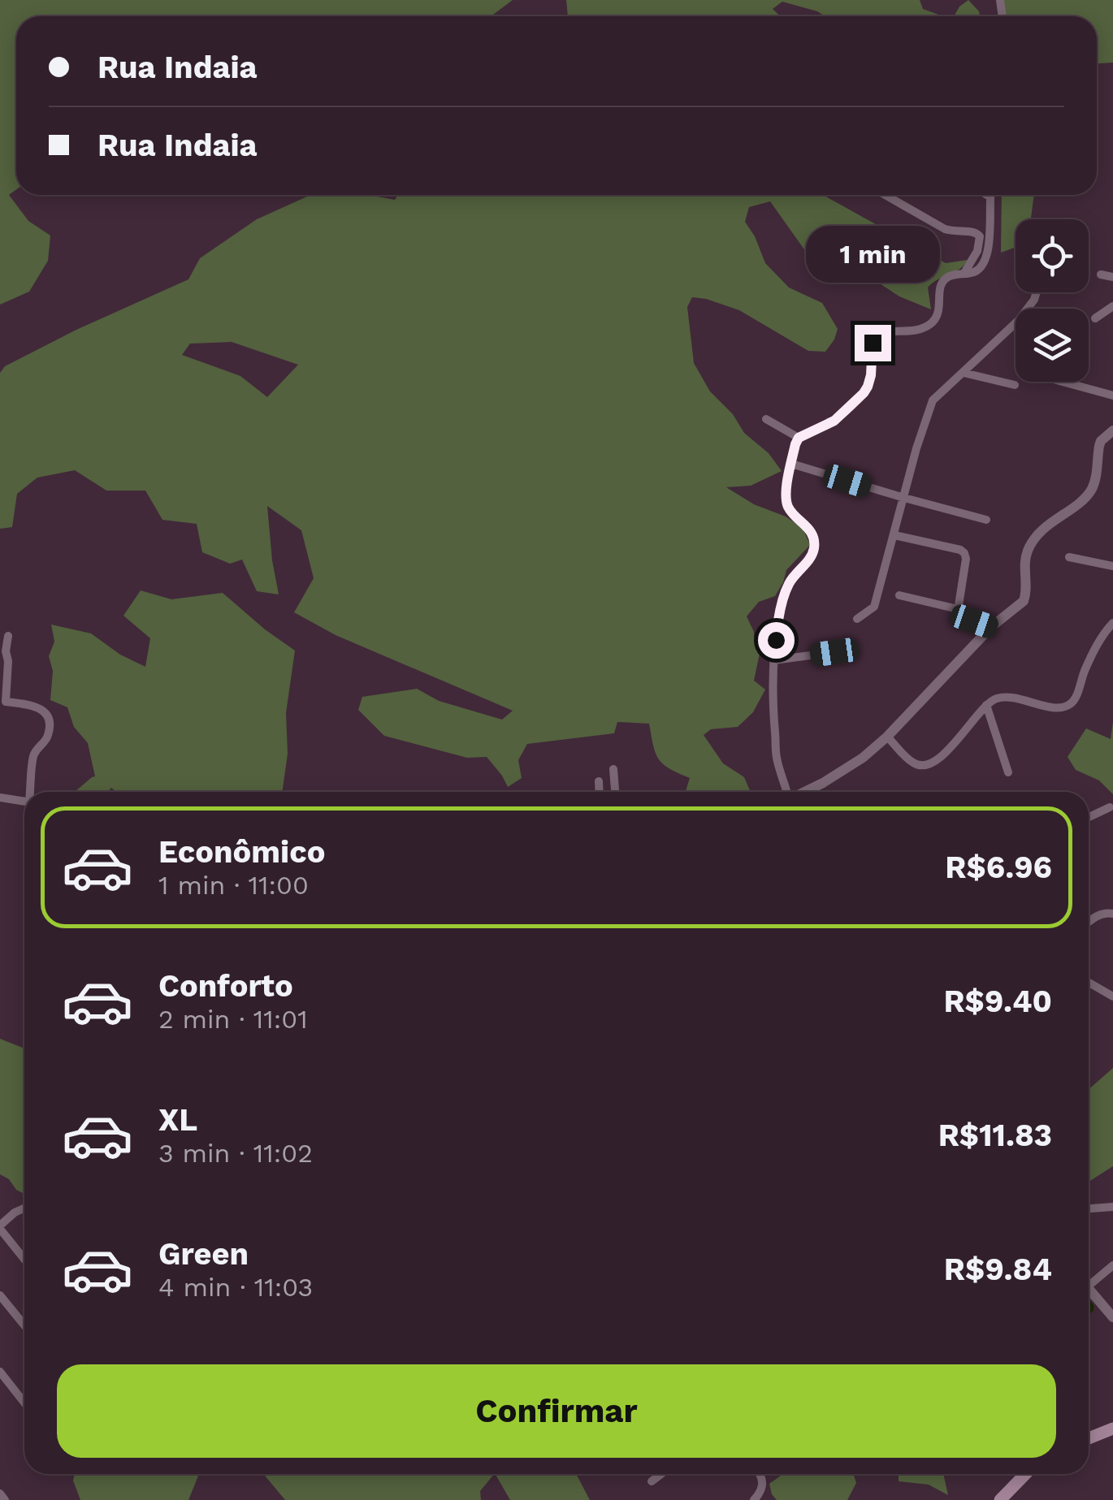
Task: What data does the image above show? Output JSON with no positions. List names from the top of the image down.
{
  "page": {
    "banner": ["Rua Indaia", "Rua Indaia"],
    "bubble": "1 min",
    "list": [
      {
        "name": "Econômico",
        "note": "1 min · 11:00",
        "value": "R$6.96"
      },
      {
        "name": "Conforto",
        "note": "2 min · 11:01",
        "value": "R$9.40"
      },
      {
        "name": "XL",
        "note": "3 min · 11:02",
        "value": "R$11.83"
      },
      {
        "name": "Green",
        "note": "4 min · 11:03",
        "value": "R$9.84"
      }
    ],
    "buttons": "Confirmar"
  }
}
